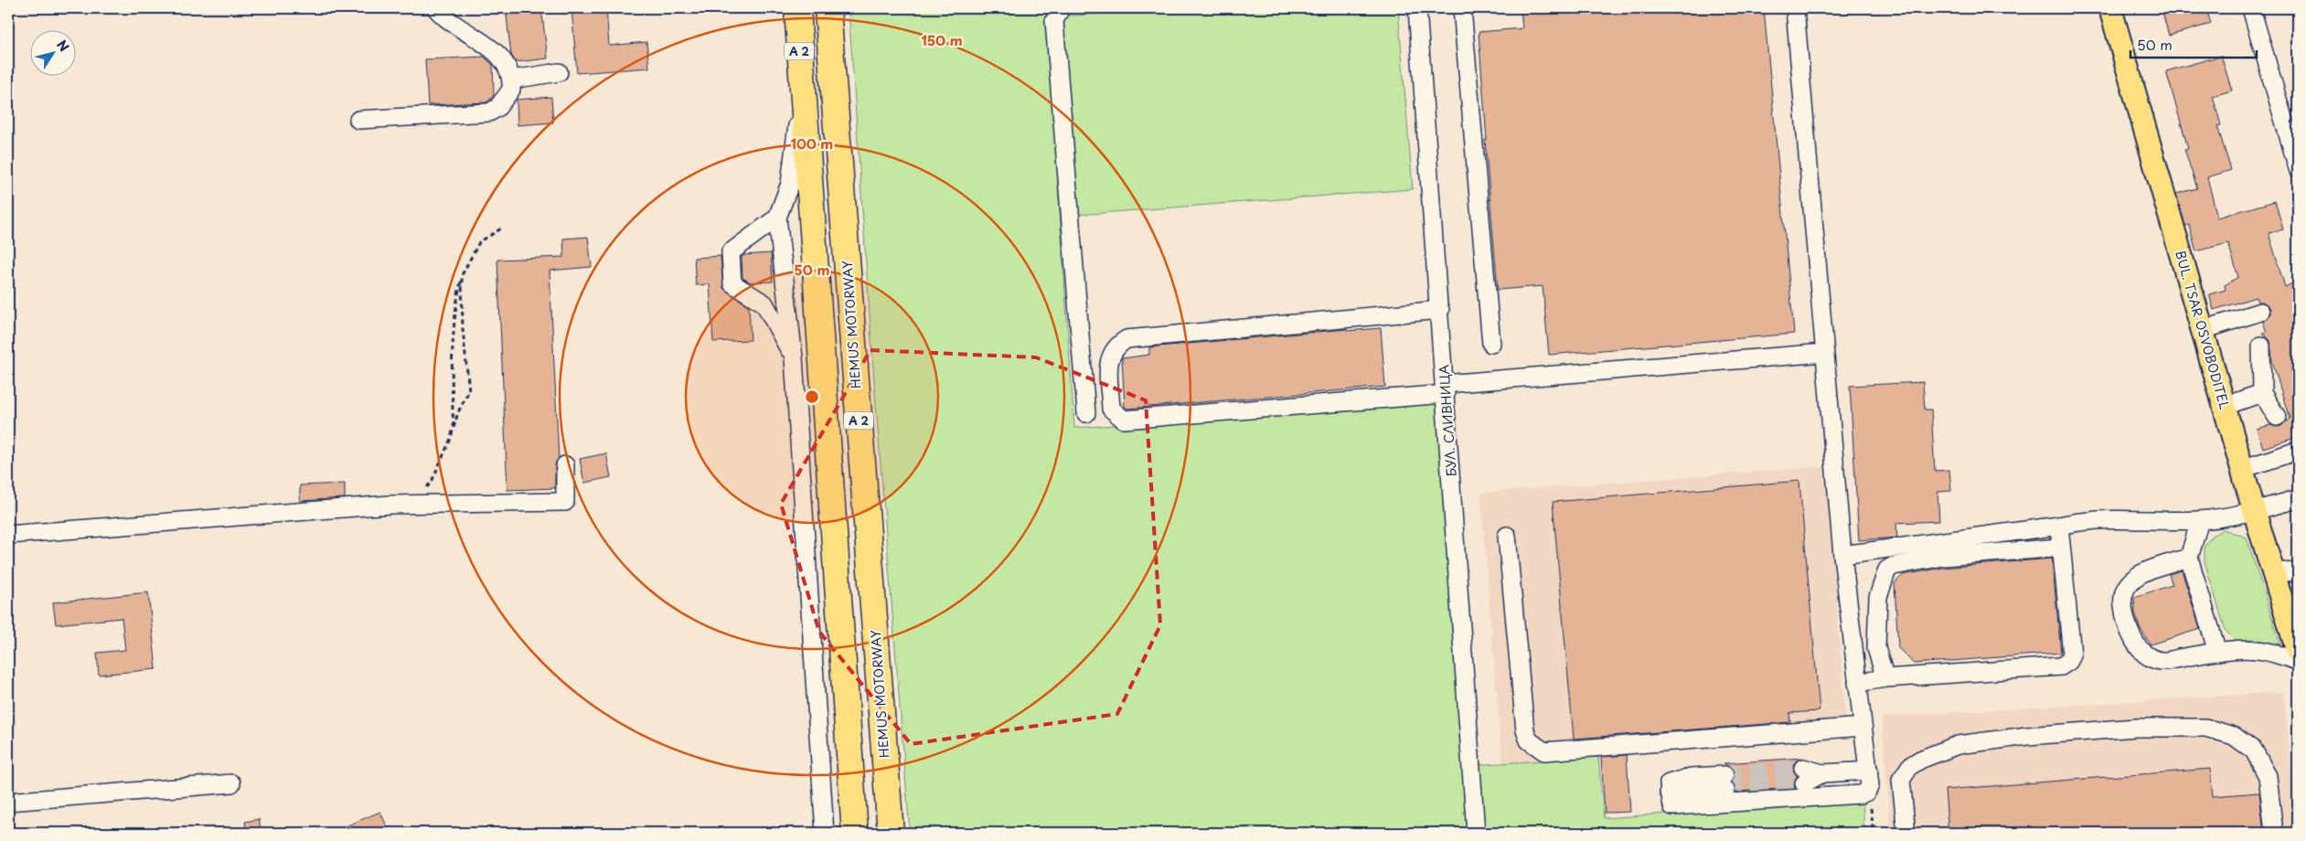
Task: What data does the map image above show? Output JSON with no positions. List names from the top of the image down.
{
  "streets": {
    "highway": ["A 2", "HEMUS MOTORWAY"],
    "main road": ["BUL. TSAR OSVOBODITEL"],
    "street": ["БУЛ. СЛИВНИЦА"]
  },
  "scale_bar": "50 m",
  "north": "top right",
  "rings": ["150 m", "100 m", "50 m"]
}
